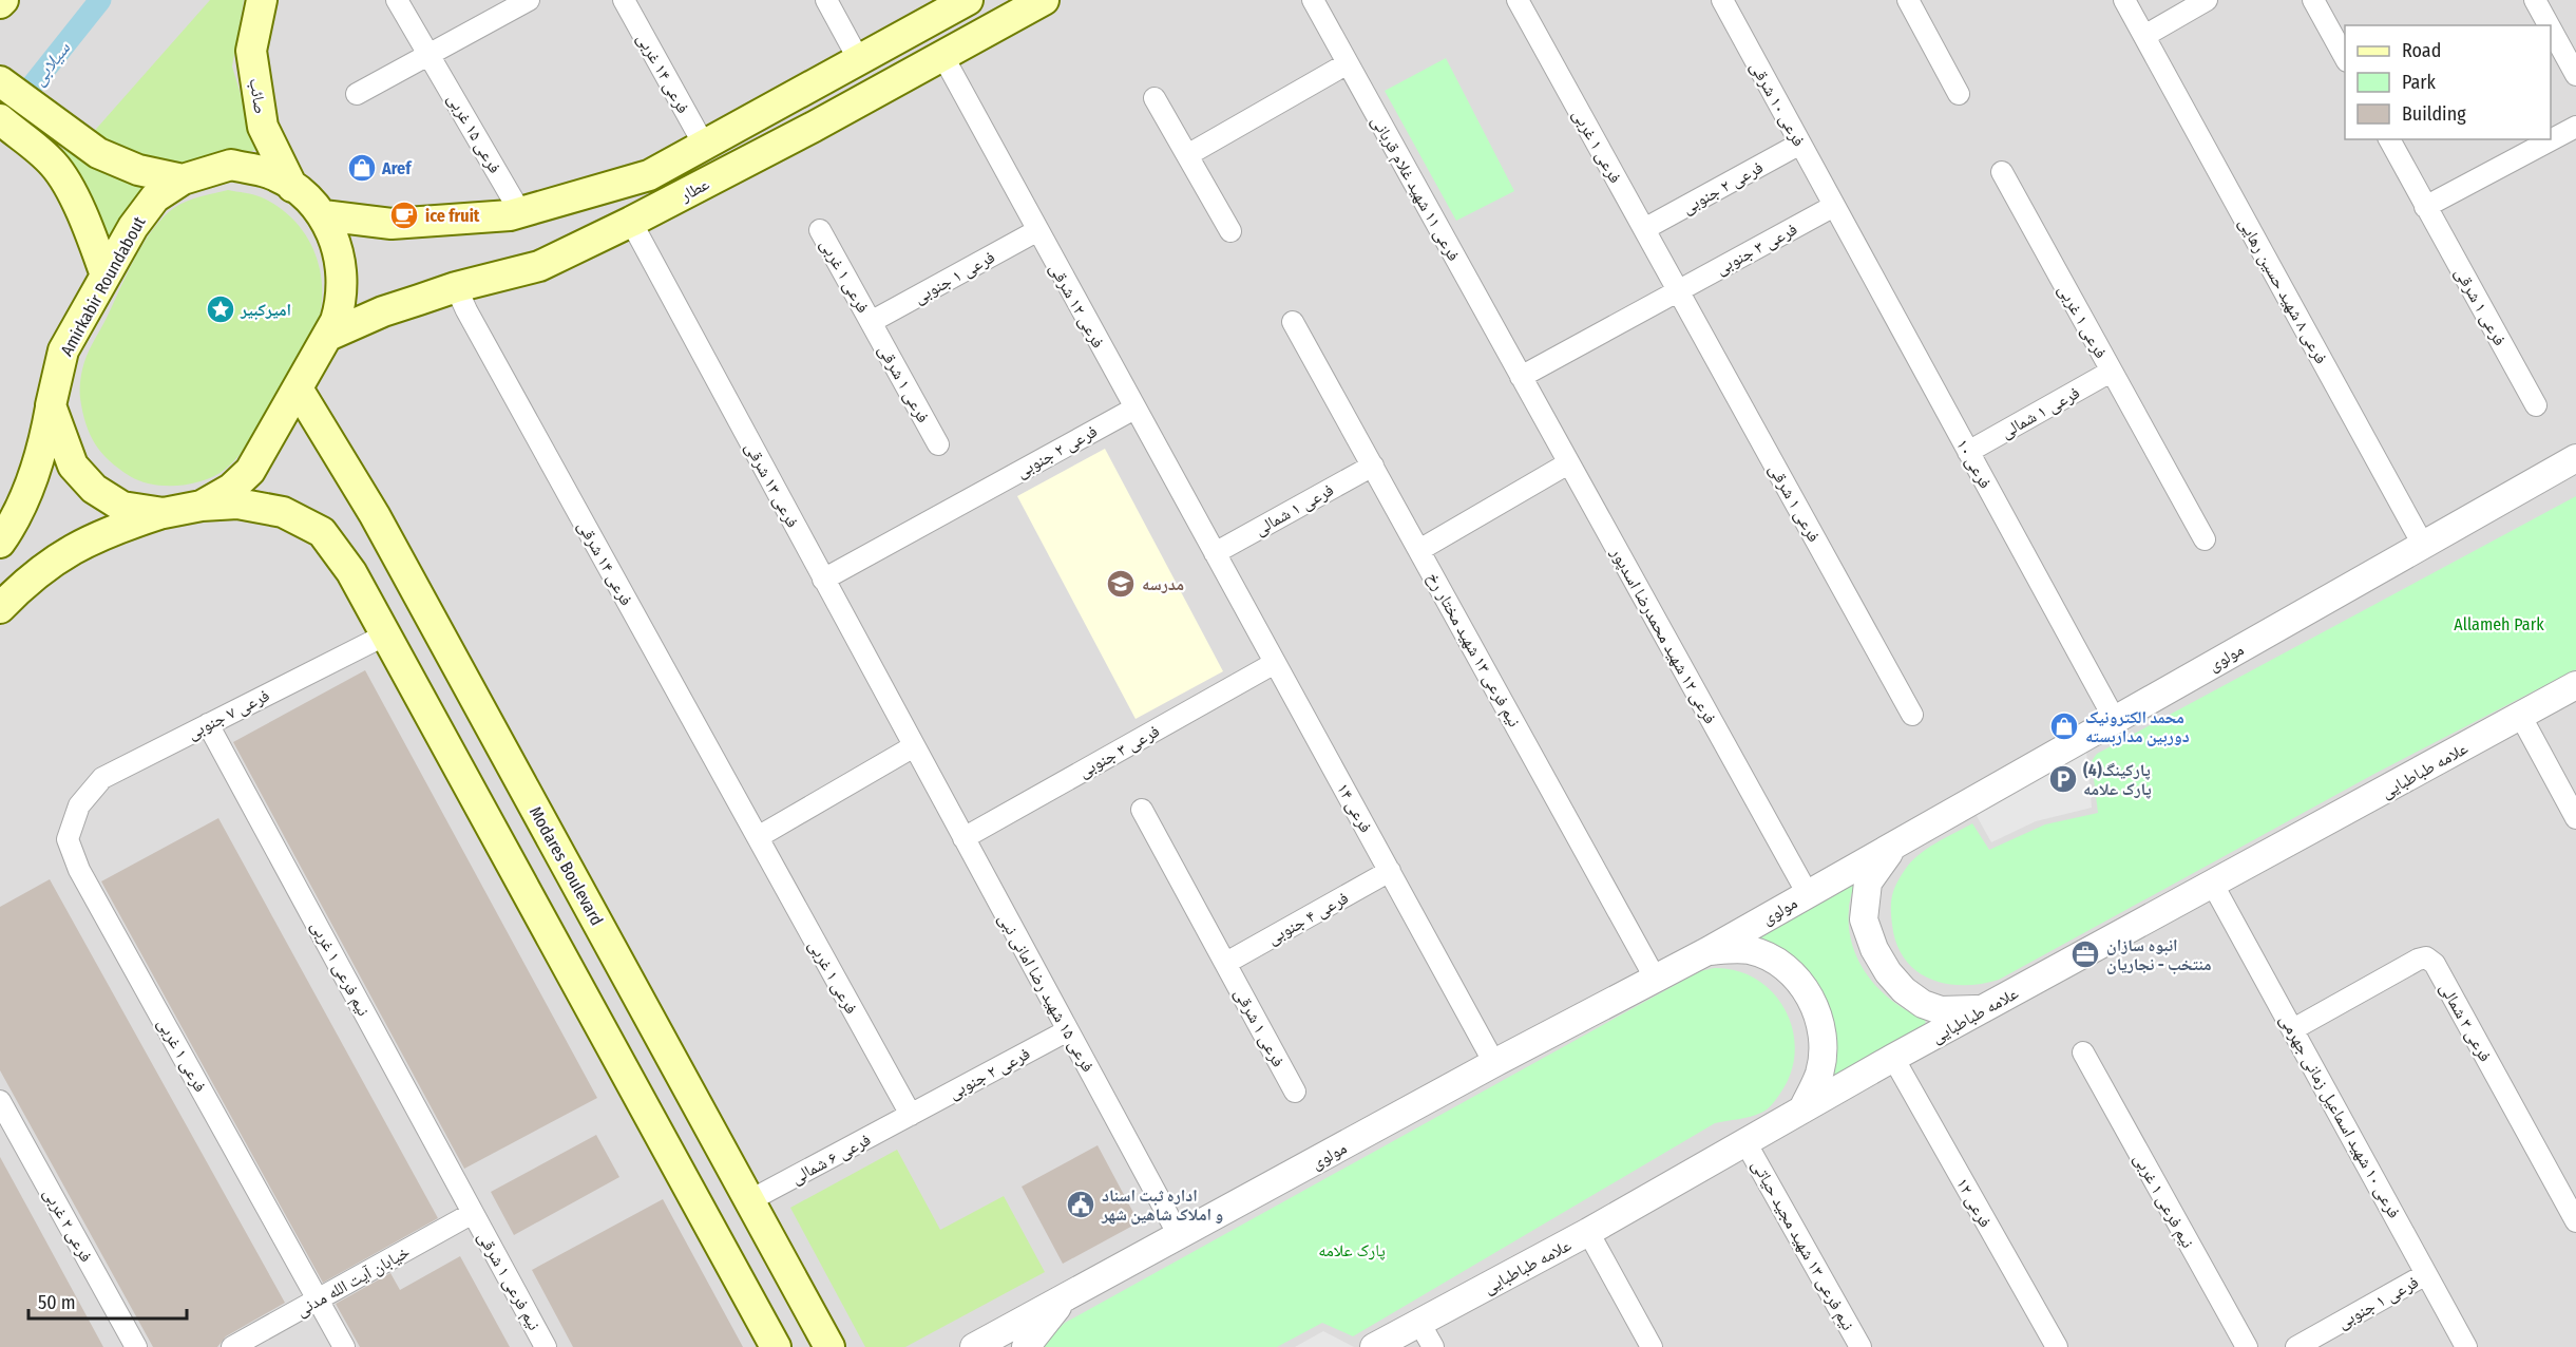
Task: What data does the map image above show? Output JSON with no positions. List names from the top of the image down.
{
  "streets": {
    "main road": [
      "صائب",
      "عطار",
      "Amirkabir Roundabout",
      "Modares Boulevard"
    ],
    "street": [
      "فرعی ۱۴ غربی",
      "فرعی ۱۰ شرقی",
      "فرعی ۱۵ غربی",
      "فرعی ۱ غربی",
      "فرعی ۲ جنوبی",
      "فرعی ۱۱ شهید غلام قربانی",
      "فرعی ۳ جنوبی",
      "فرعی ۱ جنوبی",
      "فرعی ۸ شهید حسین رهایی",
      "فرعی ۱۲ شرقی",
      "فرعی ۱ شرقی",
      "فرعی ۱ شمالی",
      "فرعی ۱۰",
      "فرعی ۱۳ شرقی",
      "فرعی ۱۴ شرقی",
      "فرعی ۱۲ شهید محمدرضا اسدپور",
      "نیم فرعی ۱۳ شهید مختار رخ",
      "مولوی",
      "فرعی ۷ جنوبی",
      "علامه طباطبایی",
      "فرعی ۱۴",
      "فرعی ۴ جنوبی",
      "نیم فرعی ۱ غربی",
      "فرعی ۱۵ شهید رضا امانی نبی",
      "فرعی ۳ شمالی",
      "فرعی ۱۰ شهید اسماعیل زمانی جهرمی",
      "فرعی ۶ شمالی",
      "فرعی ۱۲",
      "فرعی ۲ غربی",
      "نیم فرعی ۱۳ شهید مجید حیاتی",
      "خیابان آیت الله مدنی",
      "نیم فرعی ۱ شرقی"
    ]
  },
  "crossings": [
    ["فرعی ۱۴ غربی", "عطار"],
    ["صائب", "Amirkabir Roundabout"],
    ["فرعی ۱۰ شرقی", "فرعی ۲ جنوبی"],
    ["فرعی ۱۰ شرقی", "فرعی ۳ جنوبی"],
    ["فرعی ۱۰ شرقی", "فرعی ۱۰"],
    ["فرعی ۱۵ غربی", "عطار"],
    ["فرعی ۱ غربی", "فرعی ۲ جنوبی"],
    ["فرعی ۱ غربی", "فرعی ۳ جنوبی"],
    ["فرعی ۱ غربی", "فرعی ۱ جنوبی"],
    ["فرعی ۱ غربی", "فرعی ۱ شرقی"],
    ["فرعی ۱ غربی", "فرعی ۱ شمالی"],
    ["فرعی ۱ غربی", "فرعی ۱۴ شرقی"],
    ["فرعی ۱ غربی", "فرعی ۷ جنوبی"],
    ["فرعی ۱ غربی", "فرعی ۶ شمالی"],
    ["فرعی ۱ غربی", "خیابان آیت الله مدنی"],
    ["فرعی ۲ جنوبی", "فرعی ۱۲ شرقی"],
    ["فرعی ۲ جنوبی", "فرعی ۱۳ شرقی"],
    ["فرعی ۲ جنوبی", "فرعی ۱۵ شهید رضا امانی نبی"],
    ["فرعی ۲ جنوبی", "فرعی ۶ شمالی"],
    ["فرعی ۱۱ شهید غلام قربانی", "فرعی ۱۲ شهید محمدرضا اسدپور"],
    ["عطار", "Amirkabir Roundabout"],
    ["عطار", "فرعی ۱۲ شرقی"],
    ["عطار", "فرعی ۱۳ شرقی"],
    ["عطار", "فرعی ۱۴ شرقی"],
    ["فرعی ۳ جنوبی", "فرعی ۱ شرقی"],
    ["فرعی ۳ جنوبی", "فرعی ۱۰"],
    ["فرعی ۳ جنوبی", "فرعی ۱۴"],
    ["فرعی ۳ جنوبی", "فرعی ۱۵ شهید رضا امانی نبی"],
    ["فرعی ۱ جنوبی", "فرعی ۱۲ شرقی"],
    ["فرعی ۱ جنوبی", "فرعی ۱ شرقی"],
    ["فرعی ۱ جنوبی", "فرعی ۱۰ شهید اسماعیل زمانی جهرمی"],
    ["Amirkabir Roundabout", "Modares Boulevard"],
    ["فرعی ۸ شهید حسین رهایی", "مولوی"],
    ["فرعی ۱۲ شرقی", "فرعی ۱ شمالی"],
    ["فرعی ۱۲ شرقی", "فرعی ۱۴"],
    ["فرعی ۱ شرقی", "فرعی ۴ جنوبی"],
    ["فرعی ۱ شمالی", "فرعی ۱۰"],
    ["فرعی ۱ شمالی", "نیم فرعی ۱۳ شهید مختار رخ"],
    ["فرعی ۱ شمالی", "فرعی ۱۴"],
    ["فرعی ۱۰", "مولوی"],
    ["فرعی ۱۳ شرقی", "فرعی ۱۵ شهید رضا امانی نبی"],
    ["فرعی ۱۲ شهید محمدرضا اسدپور", "مولوی"],
    ["نیم فرعی ۱۳ شهید مختار رخ", "مولوی"],
    ["مولوی", "فرعی ۱۴"],
    ["مولوی", "فرعی ۱۵ شهید رضا امانی نبی"],
    ["فرعی ۷ جنوبی", "نیم فرعی ۱ غربی"],
    ["علامه طباطبایی", "فرعی ۱۰ شهید اسماعیل زمانی جهرمی"],
    ["علامه طباطبایی", "فرعی ۱۲"],
    ["علامه طباطبایی", "نیم فرعی ۱۳ شهید مجید حیاتی"],
    ["فرعی ۱۴", "فرعی ۴ جنوبی"],
    ["Modares Boulevard", "فرعی ۶ شمالی"],
    ["نیم فرعی ۱ غربی", "خیابان آیت الله مدنی"],
    ["نیم فرعی ۱ غربی", "نیم فرعی ۱ شرقی"],
    ["فرعی ۳ شمالی", "فرعی ۱۰ شهید اسماعیل زمانی جهرمی"],
    ["خیابان آیت الله مدنی", "نیم فرعی ۱ شرقی"]
  ],
  "water": ["سیلابی"],
  "parks": ["Allameh Park", "پارک علامه"],
  "places": {
    "shop": ["Aref", "محمد الکترونیک دوربین مداربسته"],
    "cafe": ["ice fruit"],
    "place": ["امیرکبیر"],
    "school or university": ["مدرسه"],
    "parking": ["پارکینگ(4) پارک علامه"],
    "office": ["انبوه سازان منتخب - نجاریان"],
    "public building": ["اداره ثبت اسناد و املاک شاهین شهر"]
  },
  "legend": ["Road", "Park", "Building"],
  "scale_bar": "50 m"
}
